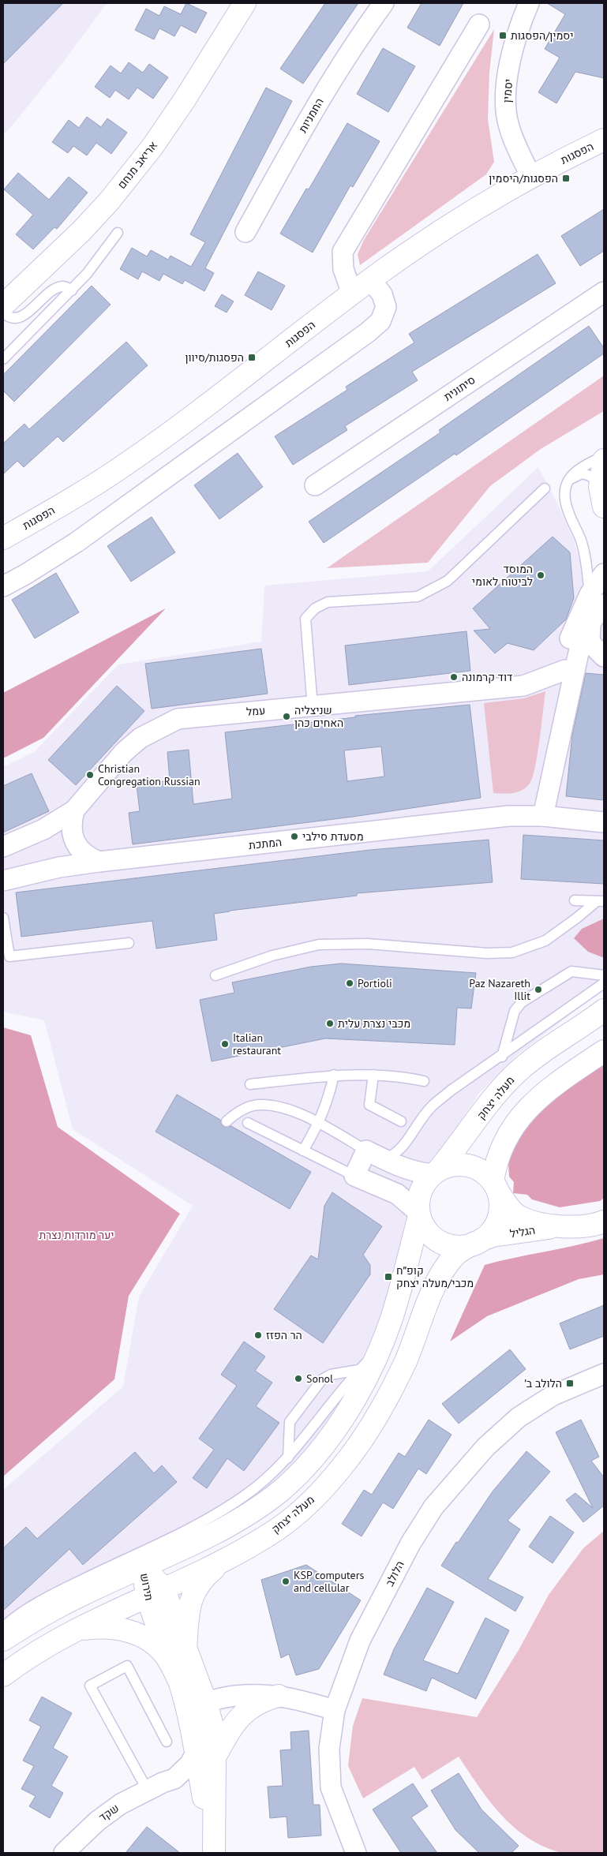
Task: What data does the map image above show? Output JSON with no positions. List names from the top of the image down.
{
  "streets": {
    "main road": [
      "הפסגות",
      "אריאב מנחם",
      "מעלה יצחק",
      "הגליל",
      "תירוש"
    ],
    "street": [
      "יסמין",
      "החמניות",
      "סיתונית",
      "עמל",
      "המתכת",
      "הלולב",
      "שקד"
    ]
  },
  "crossings": [
    ["יסמין", "הפסגות"],
    ["מעלה יצחק", "הגליל"],
    ["מעלה יצחק", "תירוש"],
    ["תירוש", "שקד"]
  ],
  "parks": ["יער מורדות נצרת"],
  "places": {
    "transit": [
      "יסמין/הפסגות",
      "הפסגות/היסמין",
      "הפסגות/סיוון",
      "קופ״ח מכבי/מעלה יצחק",
      "הלולב ב׳"
    ],
    "other": [
      "המוסד לביטוח לאומי",
      "דוד קרמונה",
      "שניצליה האחים כהן",
      "Christian Congregation Russian",
      "מסעדת סילבי",
      "Portioli",
      "Paz Nazareth Illit",
      "מכבי נצרת עלית",
      "Italian restaurant",
      "הר הפזז",
      "Sonol",
      "KSP computers and cellular"
    ]
  }
}
